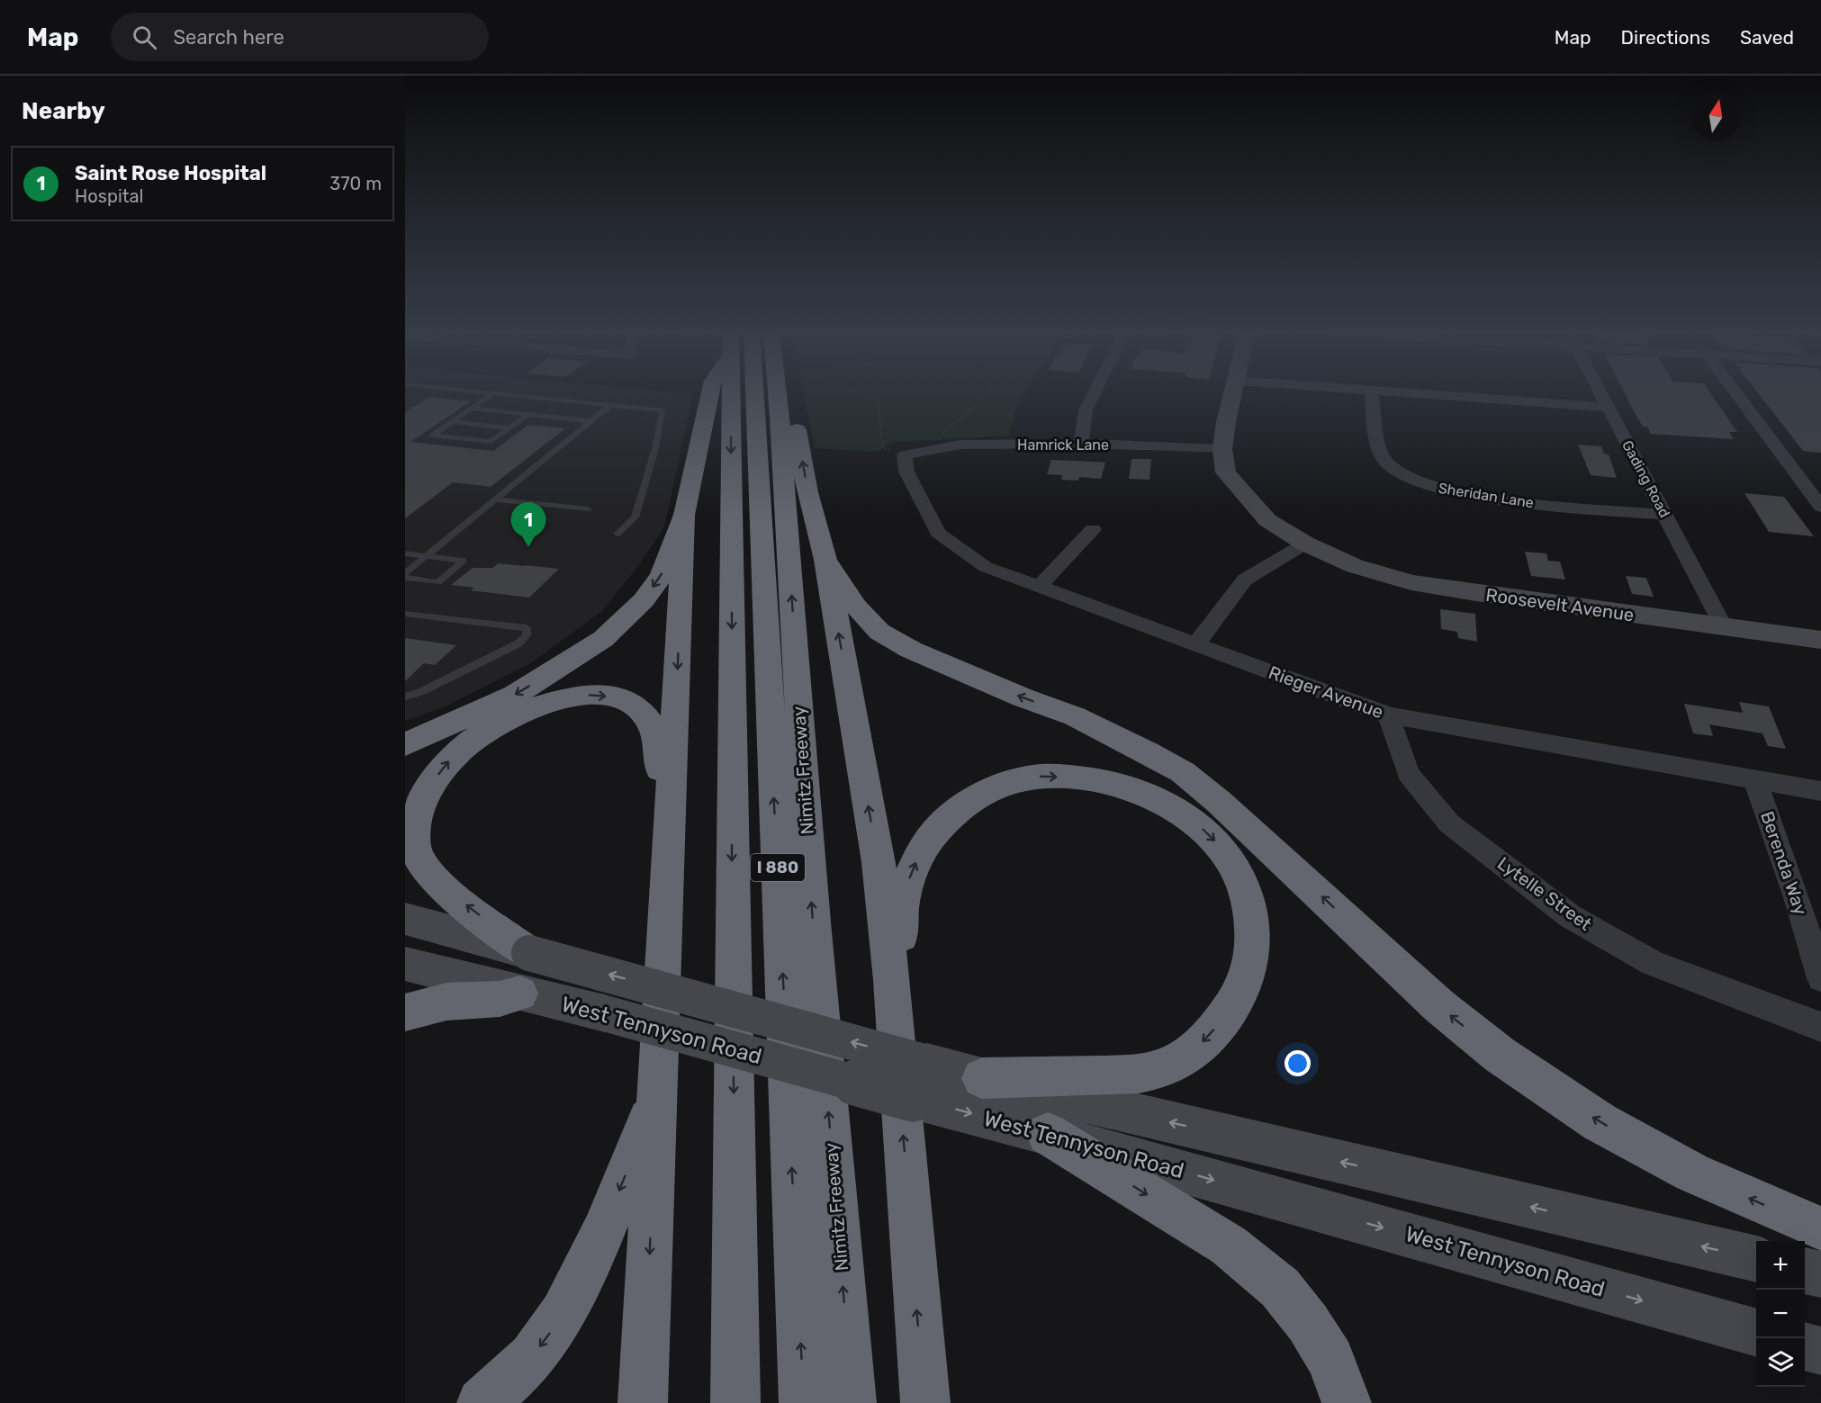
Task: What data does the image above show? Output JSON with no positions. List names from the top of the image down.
{
  "streets": {
    "highway": ["Nimitz Freeway", "I 880"],
    "main road": ["Roosevelt Avenue", "West Tennyson Road"],
    "street": [
      "Hamrick Lane",
      "Gading Road",
      "Sheridan Lane",
      "Rieger Avenue",
      "Berenda Way",
      "Lytelle Street"
    ]
  },
  "crossings": [
    ["Hamrick Lane", "Roosevelt Avenue"],
    ["Hamrick Lane", "Rieger Avenue"],
    ["Gading Road", "Sheridan Lane"],
    ["Gading Road", "Roosevelt Avenue"],
    ["Rieger Avenue", "Berenda Way"],
    ["Rieger Avenue", "Lytelle Street"]
  ],
  "north": "top",
  "page": {
    "header": "Map",
    "search": "Search here",
    "nav": ["Map", "Directions", "Saved"],
    "heading": "Nearby",
    "list": [
      {
        "mark": "1",
        "name": "Saint Rose Hospital",
        "note": "Hospital",
        "value": "370 m"
      }
    ],
    "pins": "1",
    "map_buttons": ["+", "−"]
  }
}
